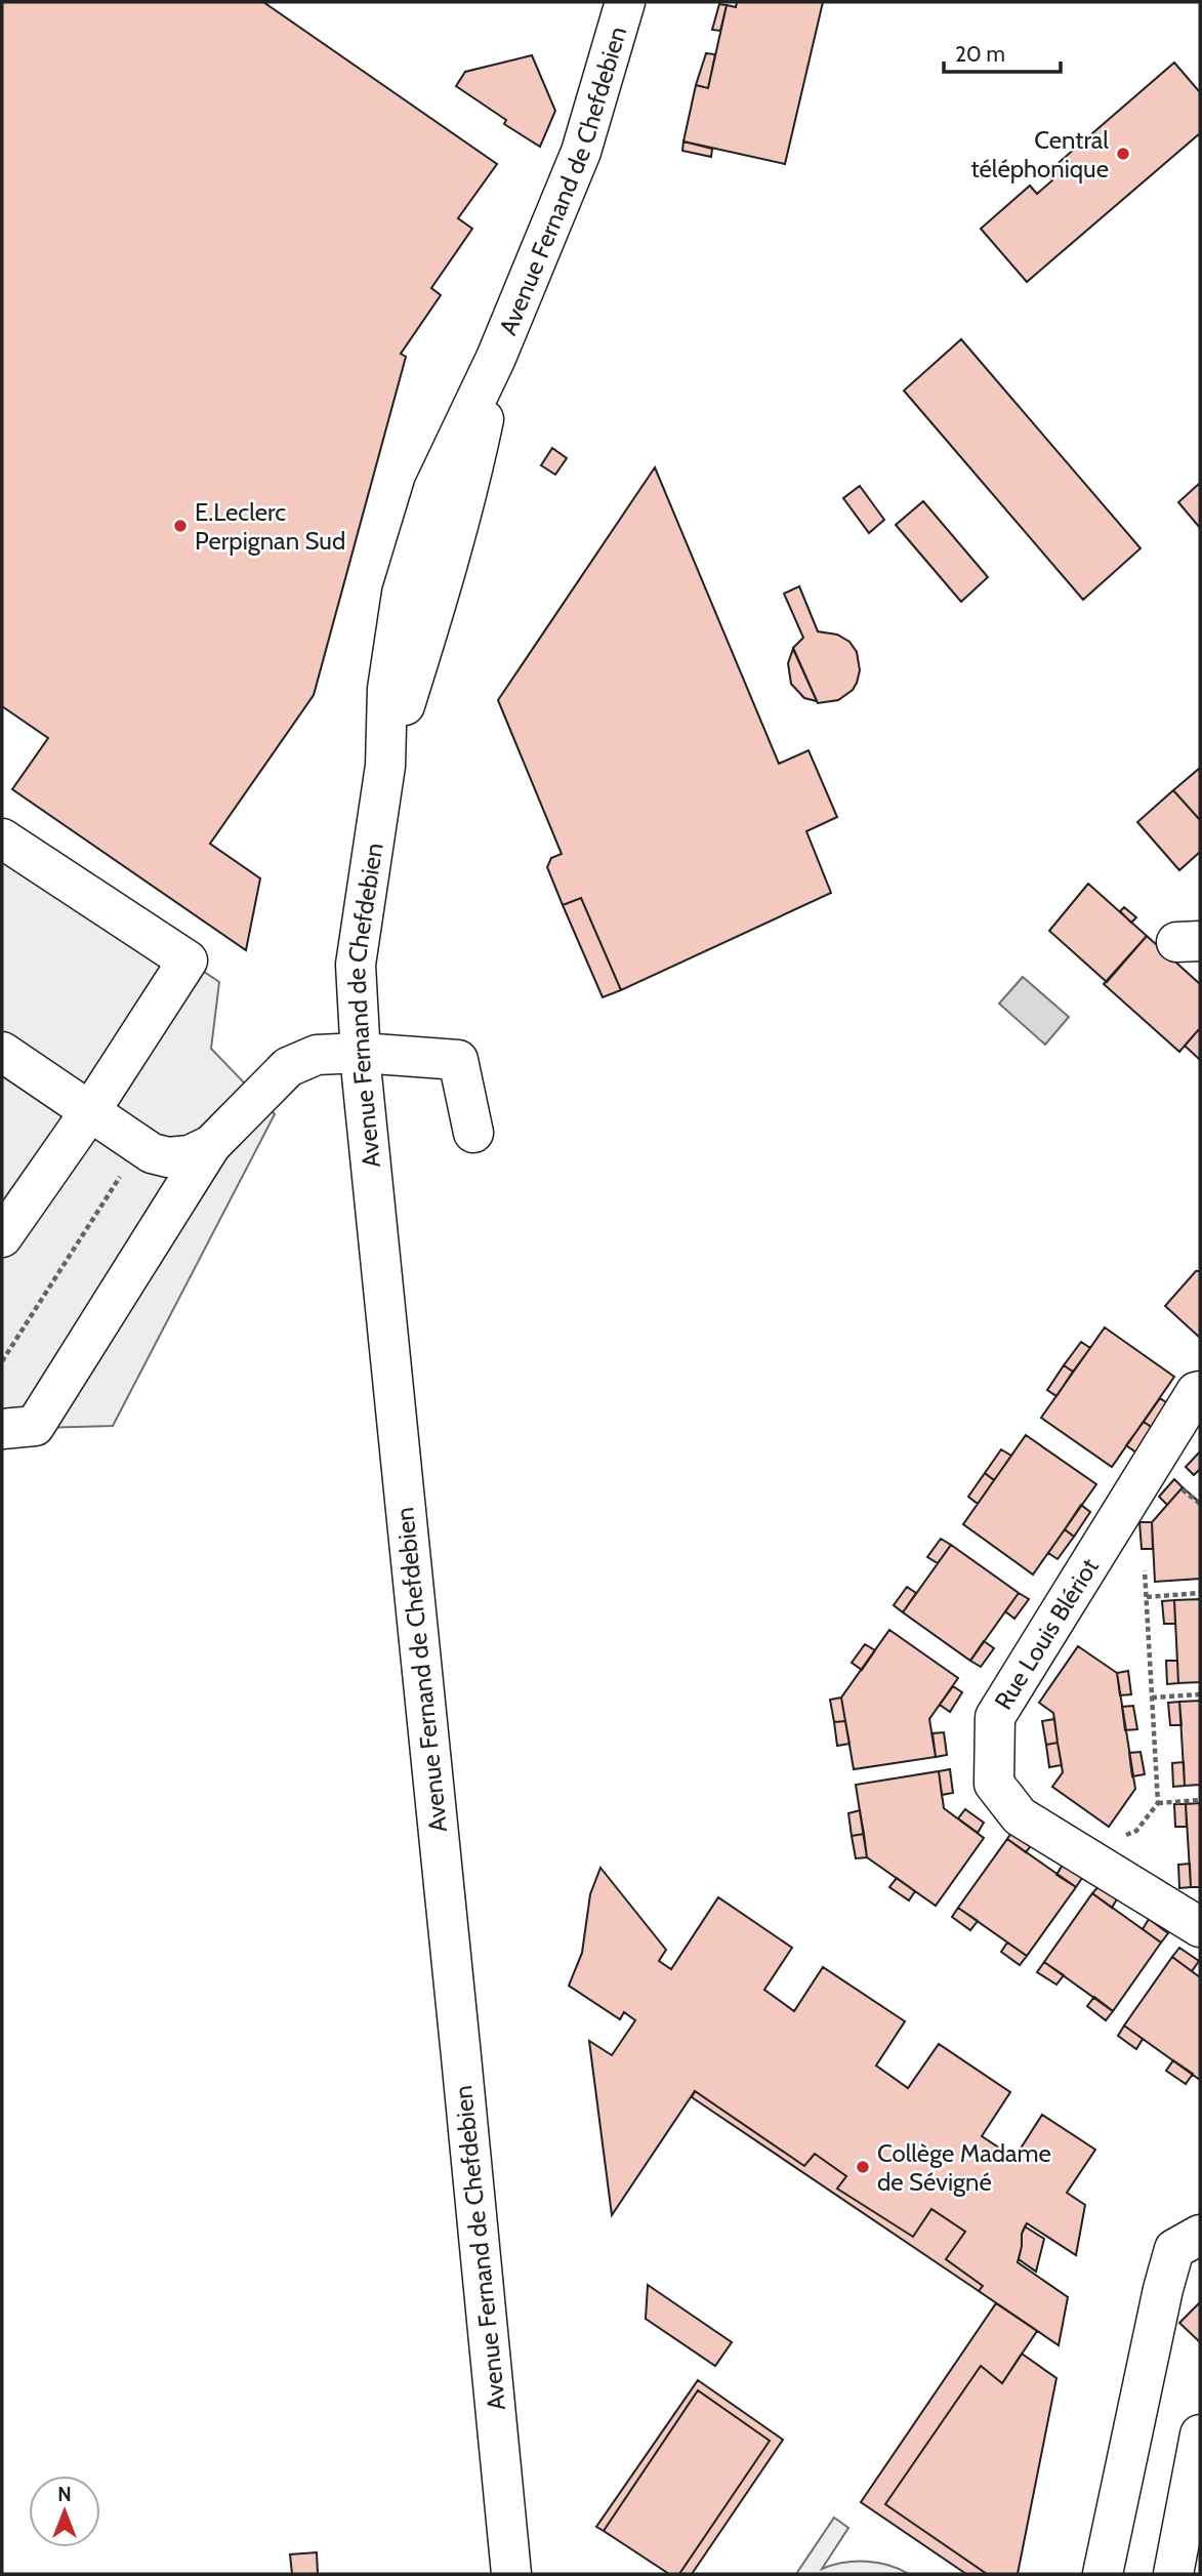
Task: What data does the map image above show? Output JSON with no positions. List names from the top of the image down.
{
  "streets": {
    "street": ["Avenue Fernand de Chefdebien", "Rue Louis Blériot"]
  },
  "places": ["Central téléphonique", "E.Leclerc Perpignan Sud", "Collège Madame de Sévigné"],
  "scale_bar": "20 m",
  "north": "top"
}
